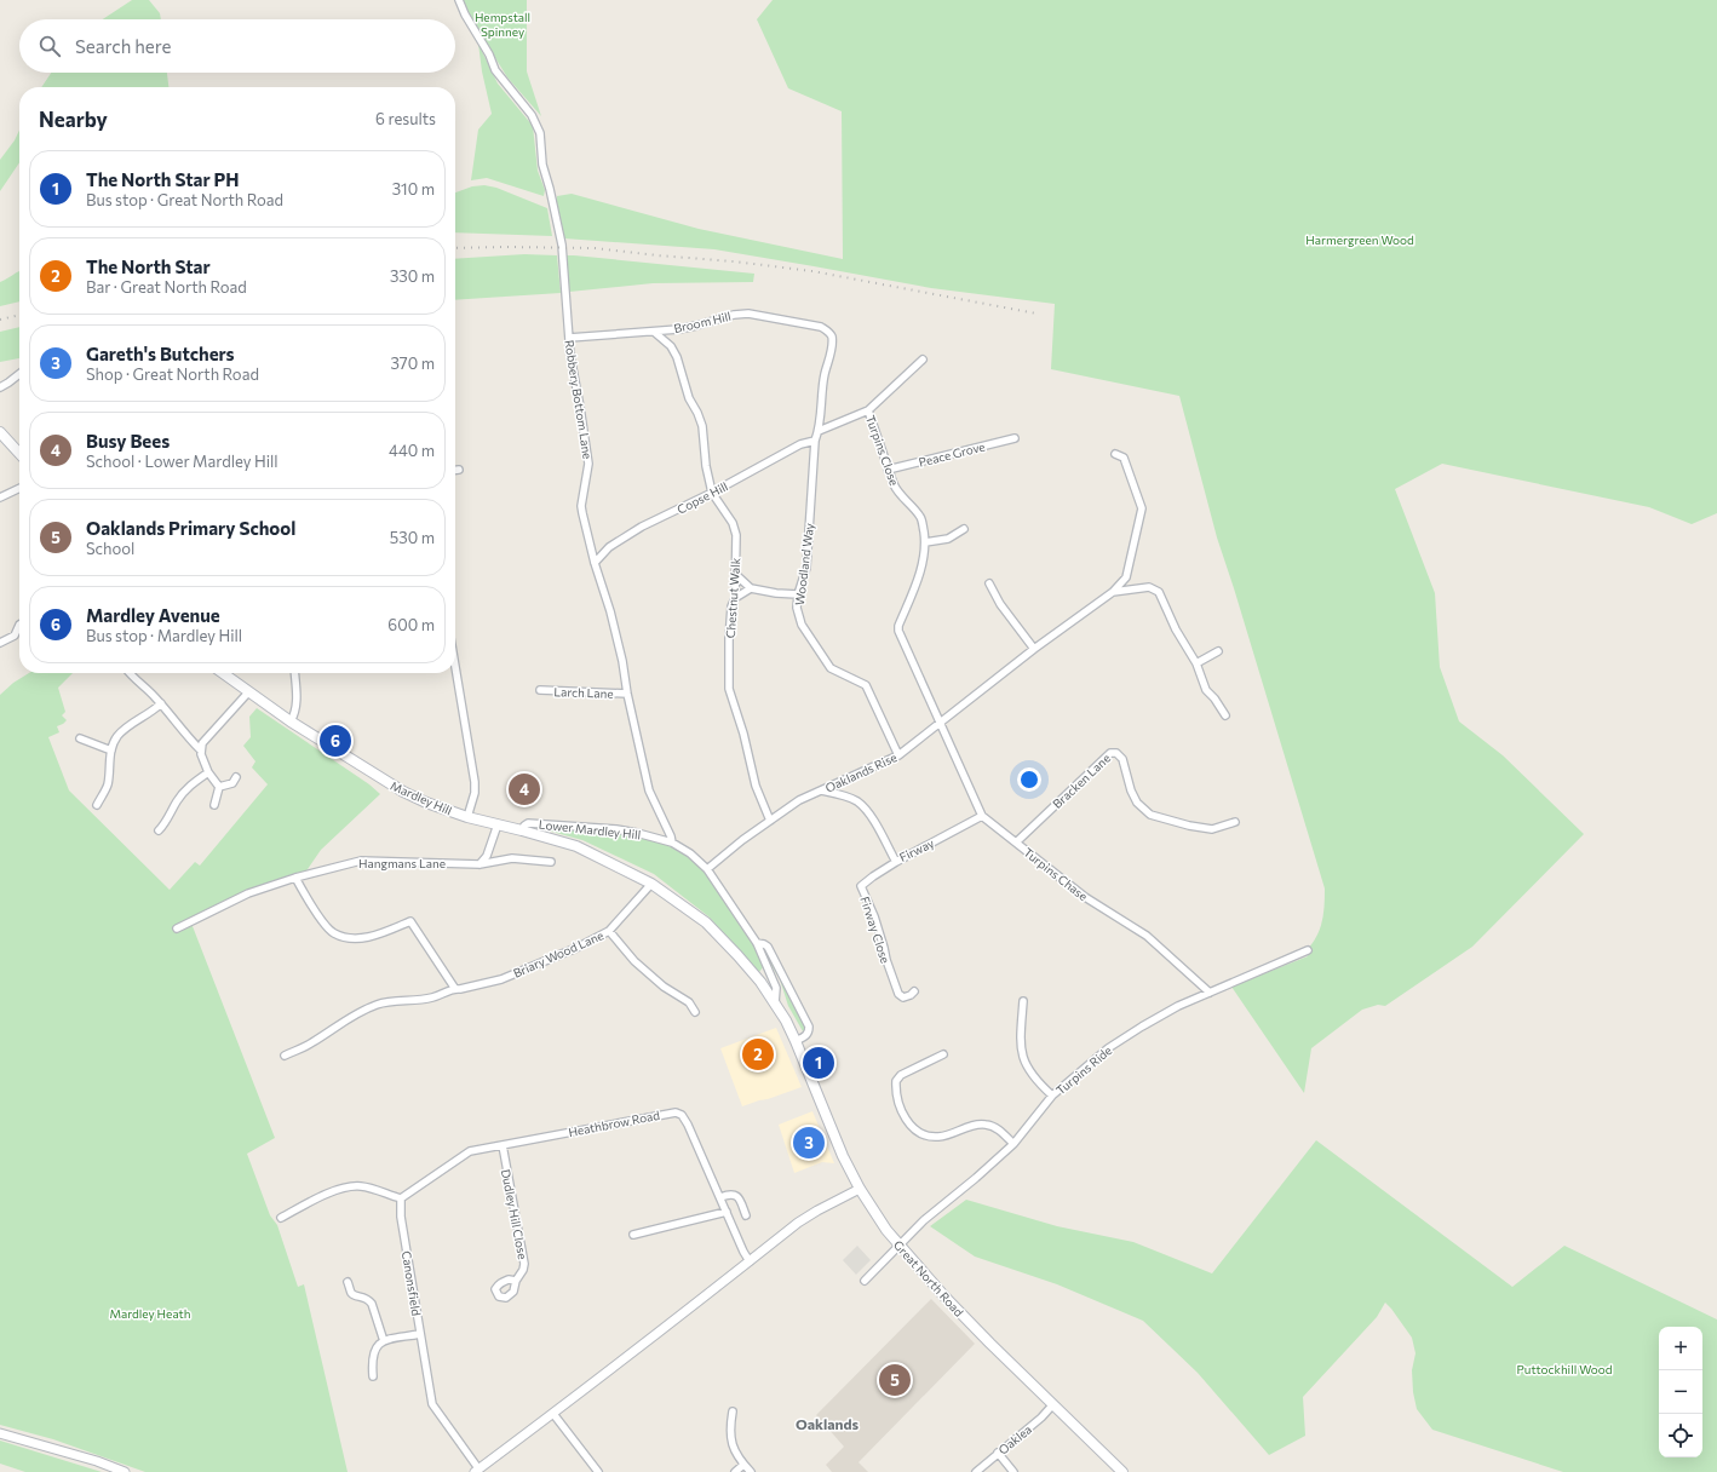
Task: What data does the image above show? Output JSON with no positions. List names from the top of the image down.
{
  "streets": {
    "main road": ["Mardley Hill", "Great North Road"],
    "street": [
      "Broom Hill",
      "Robbery Bottom Lane",
      "Turpins Close",
      "Peace Grove",
      "Copse Hill",
      "Woodland Way",
      "Chestnut Walk",
      "Larch Lane",
      "Oaklands Rise",
      "Bracken Lane",
      "Lower Mardley Hill",
      "Firway",
      "Hangmans Lane",
      "Turpins Chase",
      "Firway Close",
      "Briary Wood Lane",
      "Turpins Ride",
      "Heathbrow Road",
      "Dudley Hill Close",
      "Canonsfield",
      "Oaklea"
    ]
  },
  "crossings": [
    ["Broom Hill", "Robbery Bottom Lane"],
    ["Broom Hill", "Woodland Way"],
    ["Broom Hill", "Chestnut Walk"],
    ["Robbery Bottom Lane", "Copse Hill"],
    ["Robbery Bottom Lane", "Larch Lane"],
    ["Robbery Bottom Lane", "Lower Mardley Hill"],
    ["Turpins Close", "Peace Grove"],
    ["Turpins Close", "Woodland Way"],
    ["Turpins Close", "Oaklands Rise"],
    ["Turpins Close", "Turpins Chase"],
    ["Copse Hill", "Woodland Way"],
    ["Copse Hill", "Chestnut Walk"],
    ["Woodland Way", "Oaklands Rise"],
    ["Chestnut Walk", "Oaklands Rise"],
    ["Oaklands Rise", "Lower Mardley Hill"],
    ["Oaklands Rise", "Firway"],
    ["Oaklands Rise", "Turpins Chase"],
    ["Bracken Lane", "Turpins Chase"],
    ["Mardley Hill", "Lower Mardley Hill"],
    ["Mardley Hill", "Briary Wood Lane"],
    ["Mardley Hill", "Great North Road"],
    ["Lower Mardley Hill", "Great North Road"],
    ["Firway", "Turpins Chase"],
    ["Firway", "Firway Close"],
    ["Turpins Chase", "Turpins Ride"],
    ["Briary Wood Lane", "Great North Road"],
    ["Turpins Ride", "Great North Road"],
    ["Heathbrow Road", "Dudley Hill Close"],
    ["Great North Road", "Oaklea"]
  ],
  "districts": ["Oaklands"],
  "parks": [
    "Hempstall Spinney",
    "Harmergreen Wood",
    "Mardley Heath",
    "Puttockhill Wood"
  ],
  "page": {
    "search": "Search here",
    "heading": ["Nearby", "6 results"],
    "list": [
      {
        "mark": "1",
        "name": "The North Star PH",
        "note": "Bus stop · Great North Road",
        "value": "310 m"
      },
      {
        "mark": "2",
        "name": "The North Star",
        "note": "Bar · Great North Road",
        "value": "330 m"
      },
      {
        "mark": "3",
        "name": "Gareth's Butchers",
        "note": "Shop · Great North Road",
        "value": "370 m"
      },
      {
        "mark": "4",
        "name": "Busy Bees",
        "note": "School · Lower Mardley Hill",
        "value": "440 m"
      },
      {
        "mark": "5",
        "name": "Oaklands Primary School",
        "note": "School",
        "value": "530 m"
      },
      {
        "mark": "6",
        "name": "Mardley Avenue",
        "note": "Bus stop · Mardley Hill",
        "value": "600 m"
      }
    ],
    "pins": [
      "6",
      "4",
      "2",
      "1",
      "3",
      "5"
    ],
    "map_buttons": ["+", "−"]
  }
}
